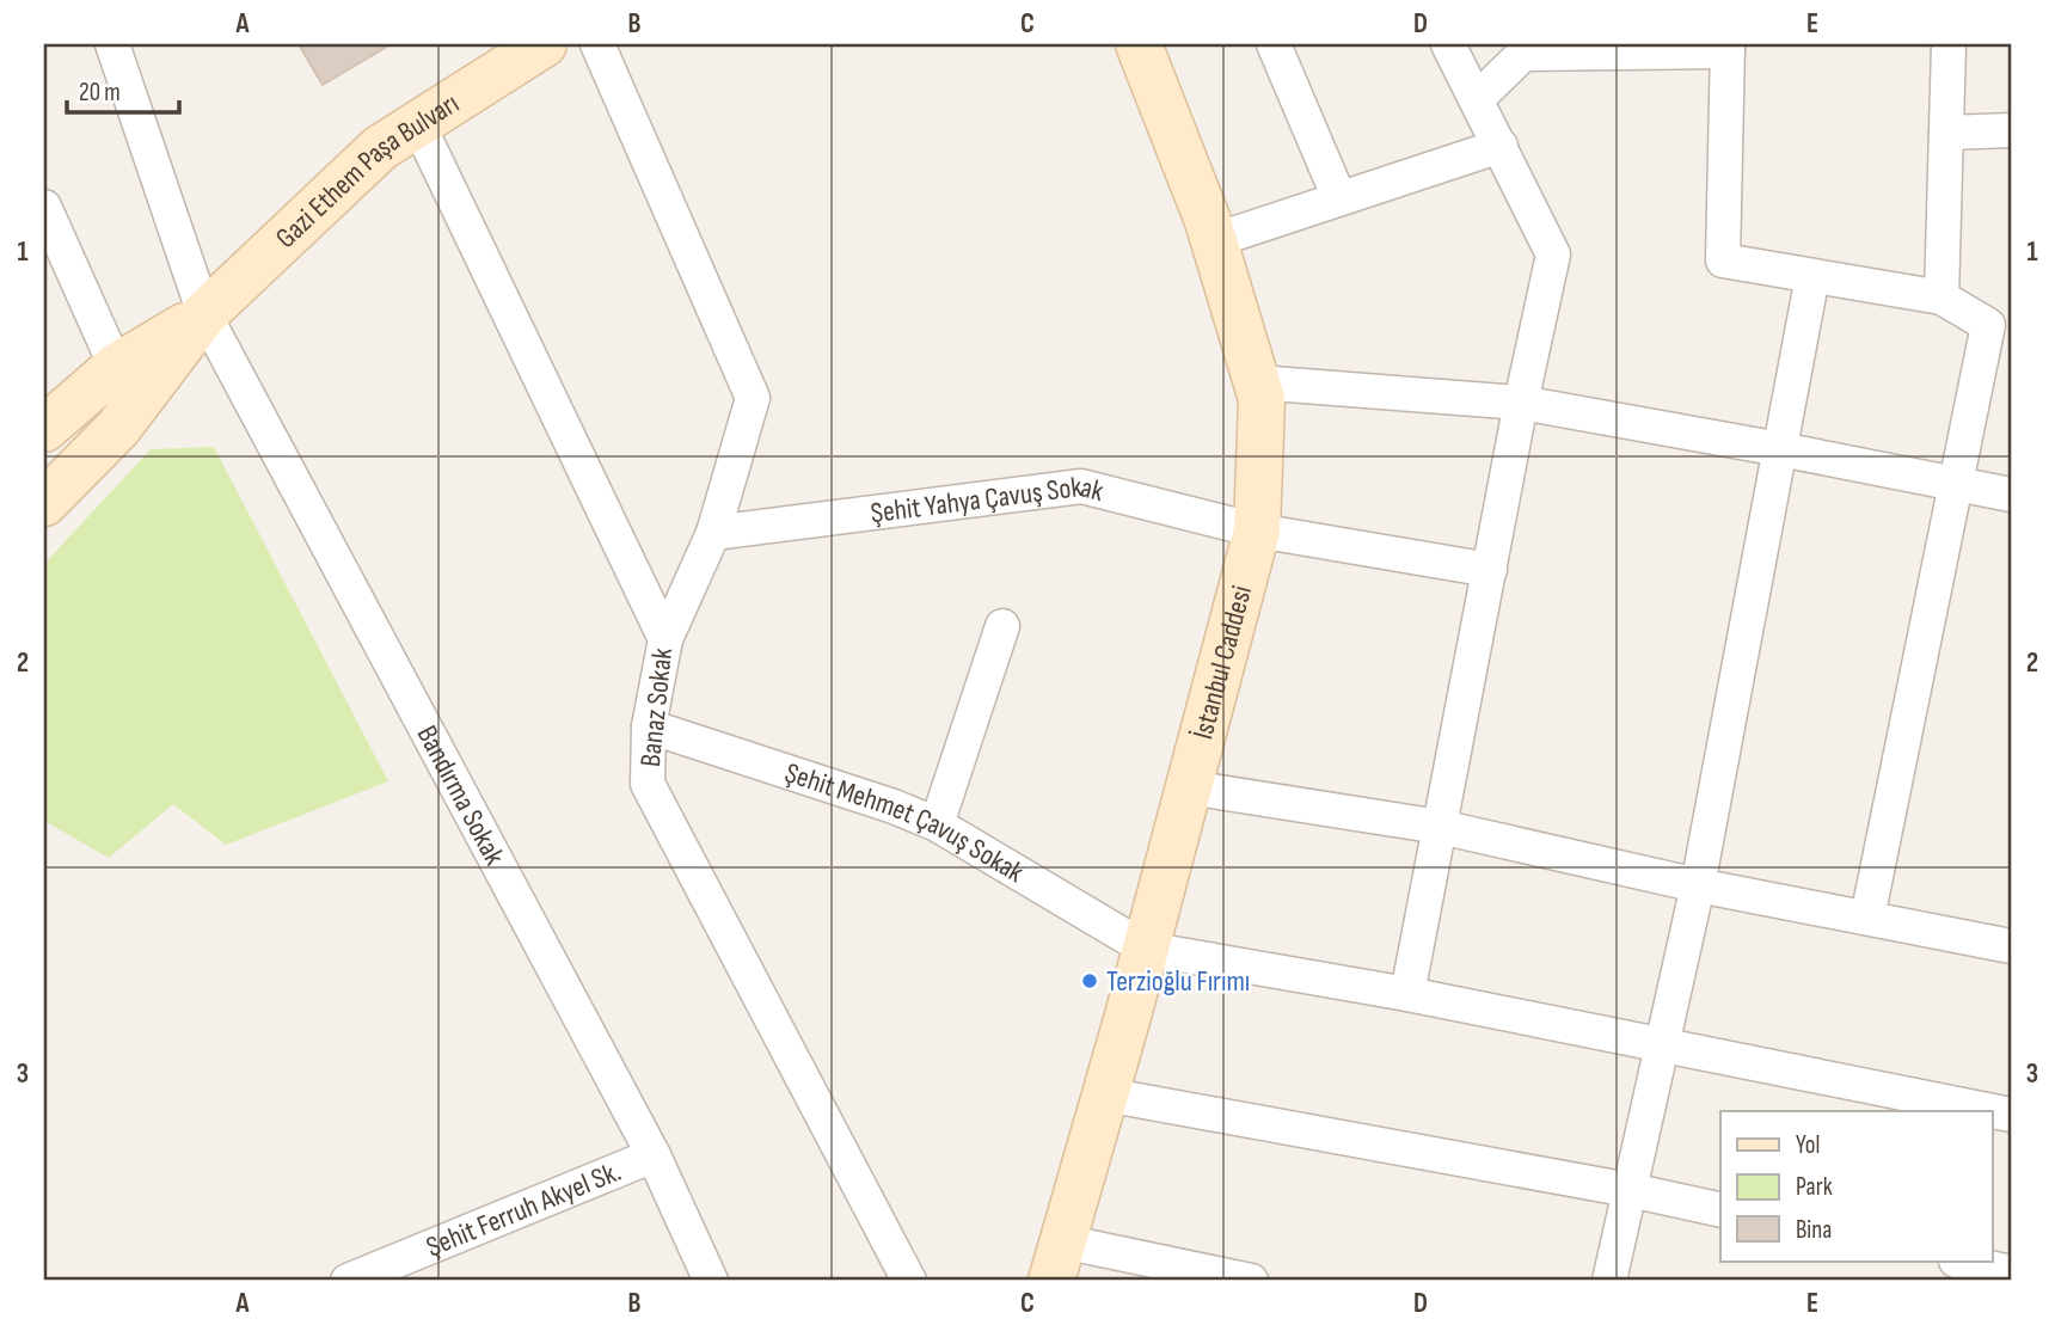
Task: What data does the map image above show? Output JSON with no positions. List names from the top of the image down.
{
  "streets": {
    "main road": ["Gazi Ethem Paşa Bulvarı", "İstanbul Caddesi"],
    "street": [
      "Şehit Yahya Çavuş Sokak",
      "Banaz Sokak",
      "Bandırma Sokak",
      "Şehit Mehmet Çavuş Sokak",
      "Şehit Ferruh Akyel Sk."
    ]
  },
  "crossings": [
    ["Gazi Ethem Paşa Bulvarı", "Banaz Sokak"],
    ["Gazi Ethem Paşa Bulvarı", "Bandırma Sokak"],
    ["Şehit Yahya Çavuş Sokak", "İstanbul Caddesi"],
    ["İstanbul Caddesi", "Şehit Mehmet Çavuş Sokak"],
    ["Banaz Sokak", "Şehit Mehmet Çavuş Sokak"],
    ["Bandırma Sokak", "Şehit Ferruh Akyel Sk."]
  ],
  "places": ["Terzioğlu Fırımı"],
  "legend": ["Yol", "Park", "Bina"],
  "scale_bar": "20 m",
  "grid": {
    "columns": [
      "A",
      "B",
      "C",
      "D",
      "E"
    ],
    "rows": ["1", "2", "3"]
  }
}
